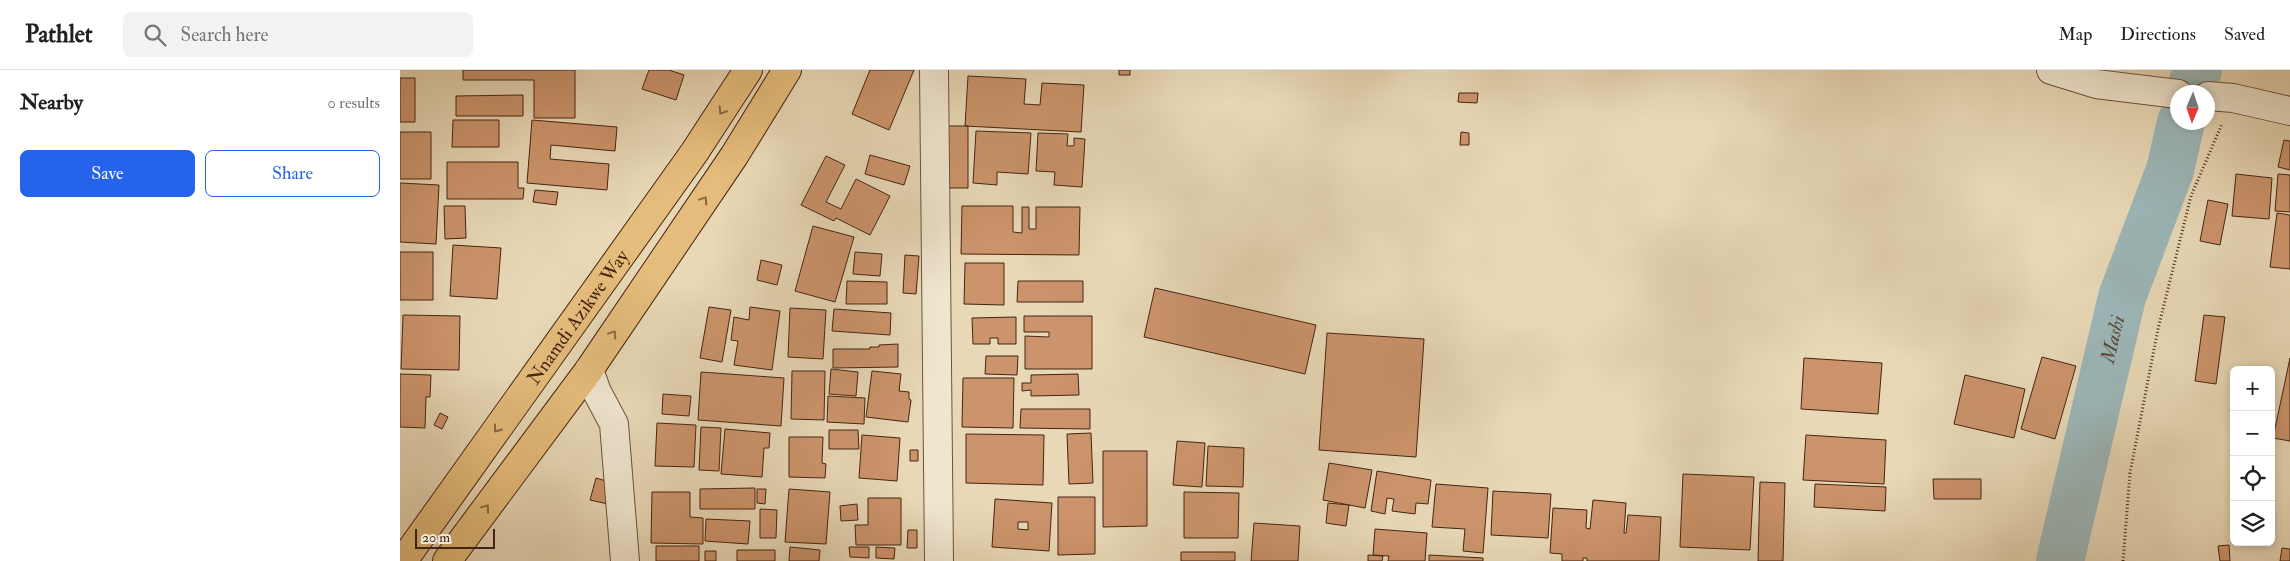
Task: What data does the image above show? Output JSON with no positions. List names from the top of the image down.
{
  "streets": {
    "highway": ["Nnamdi Azikwe Way"]
  },
  "water": ["Mashi"],
  "scale_bar": "20 m",
  "north": "bottom",
  "page": {
    "header": "Pathlet",
    "search": "Search here",
    "nav": ["Map", "Directions", "Saved"],
    "heading": ["Nearby", "0 results"],
    "buttons": ["Save", "Share"],
    "map_buttons": ["+", "−"],
    "scale": "20 m"
  }
}
